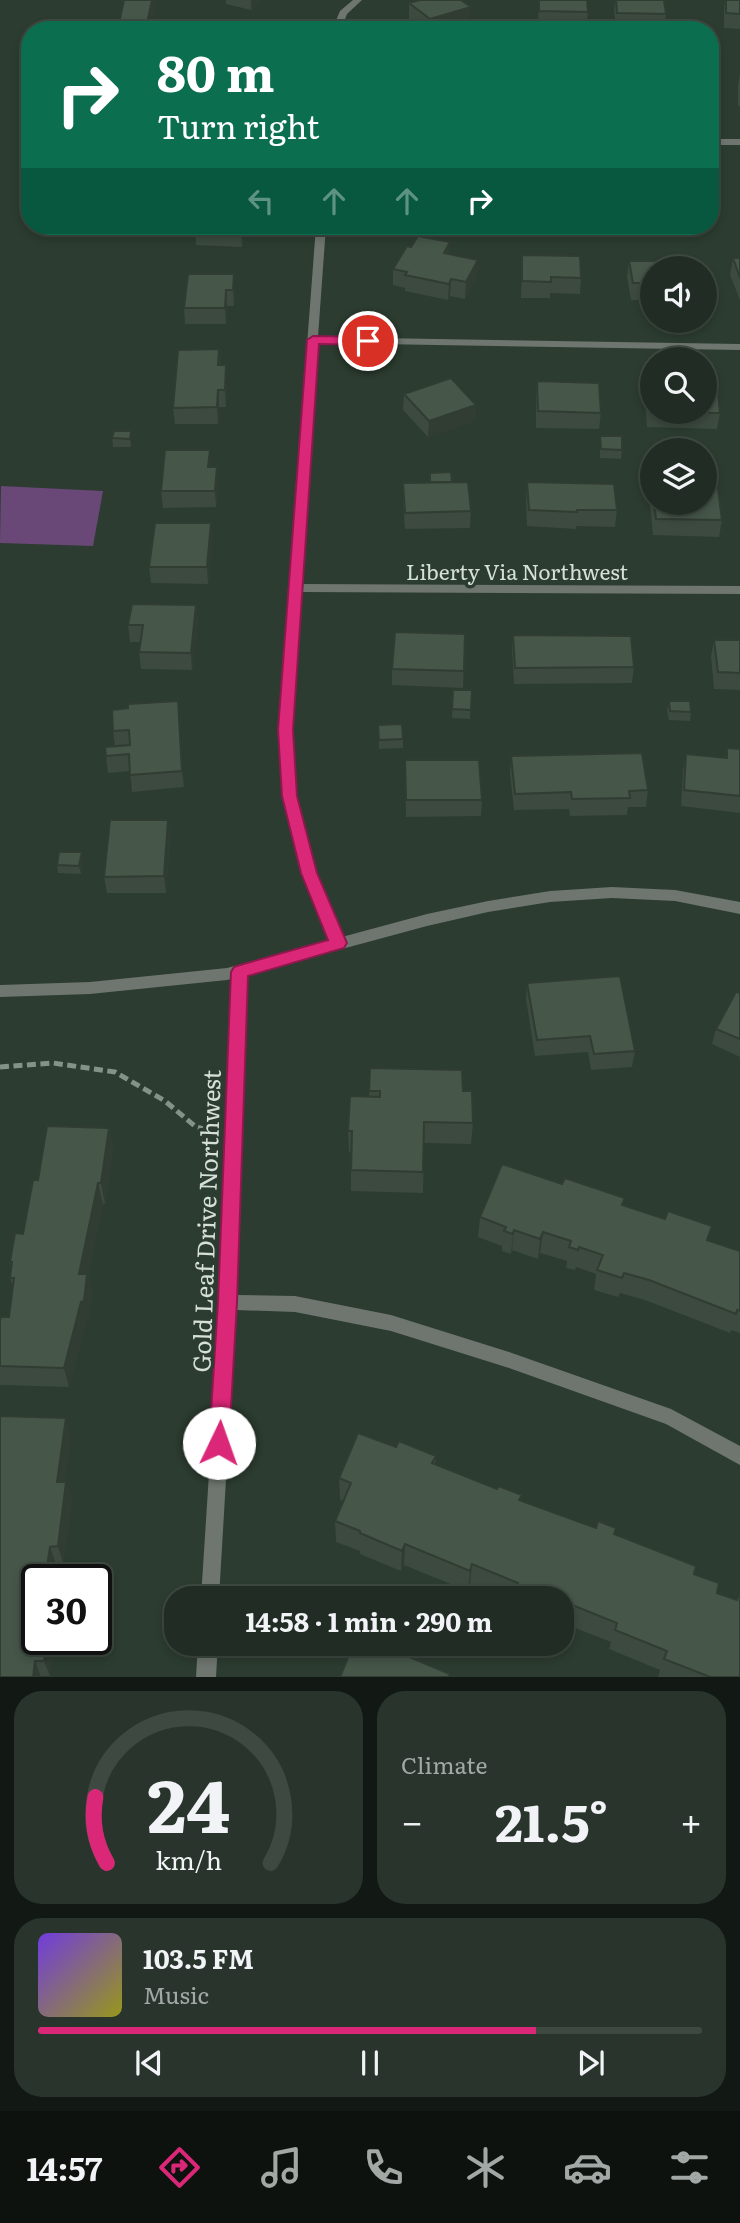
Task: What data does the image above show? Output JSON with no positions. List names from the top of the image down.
{
  "streets": {
    "street": ["Liberty Via Northwest", "Gold Leaf Drive Northwest"]
  },
  "page": {
    "turn": ["80 m", "Turn right"],
    "limit": "30",
    "trip": "14:58 · 1 min · 290 m",
    "tile": "Climate",
    "heat": ["−", "21.5°", "+"],
    "song": ["103.5 FM", "Music"],
    "tabs": "14:57",
    "gauge": ["24", "km/h"]
  }
}
